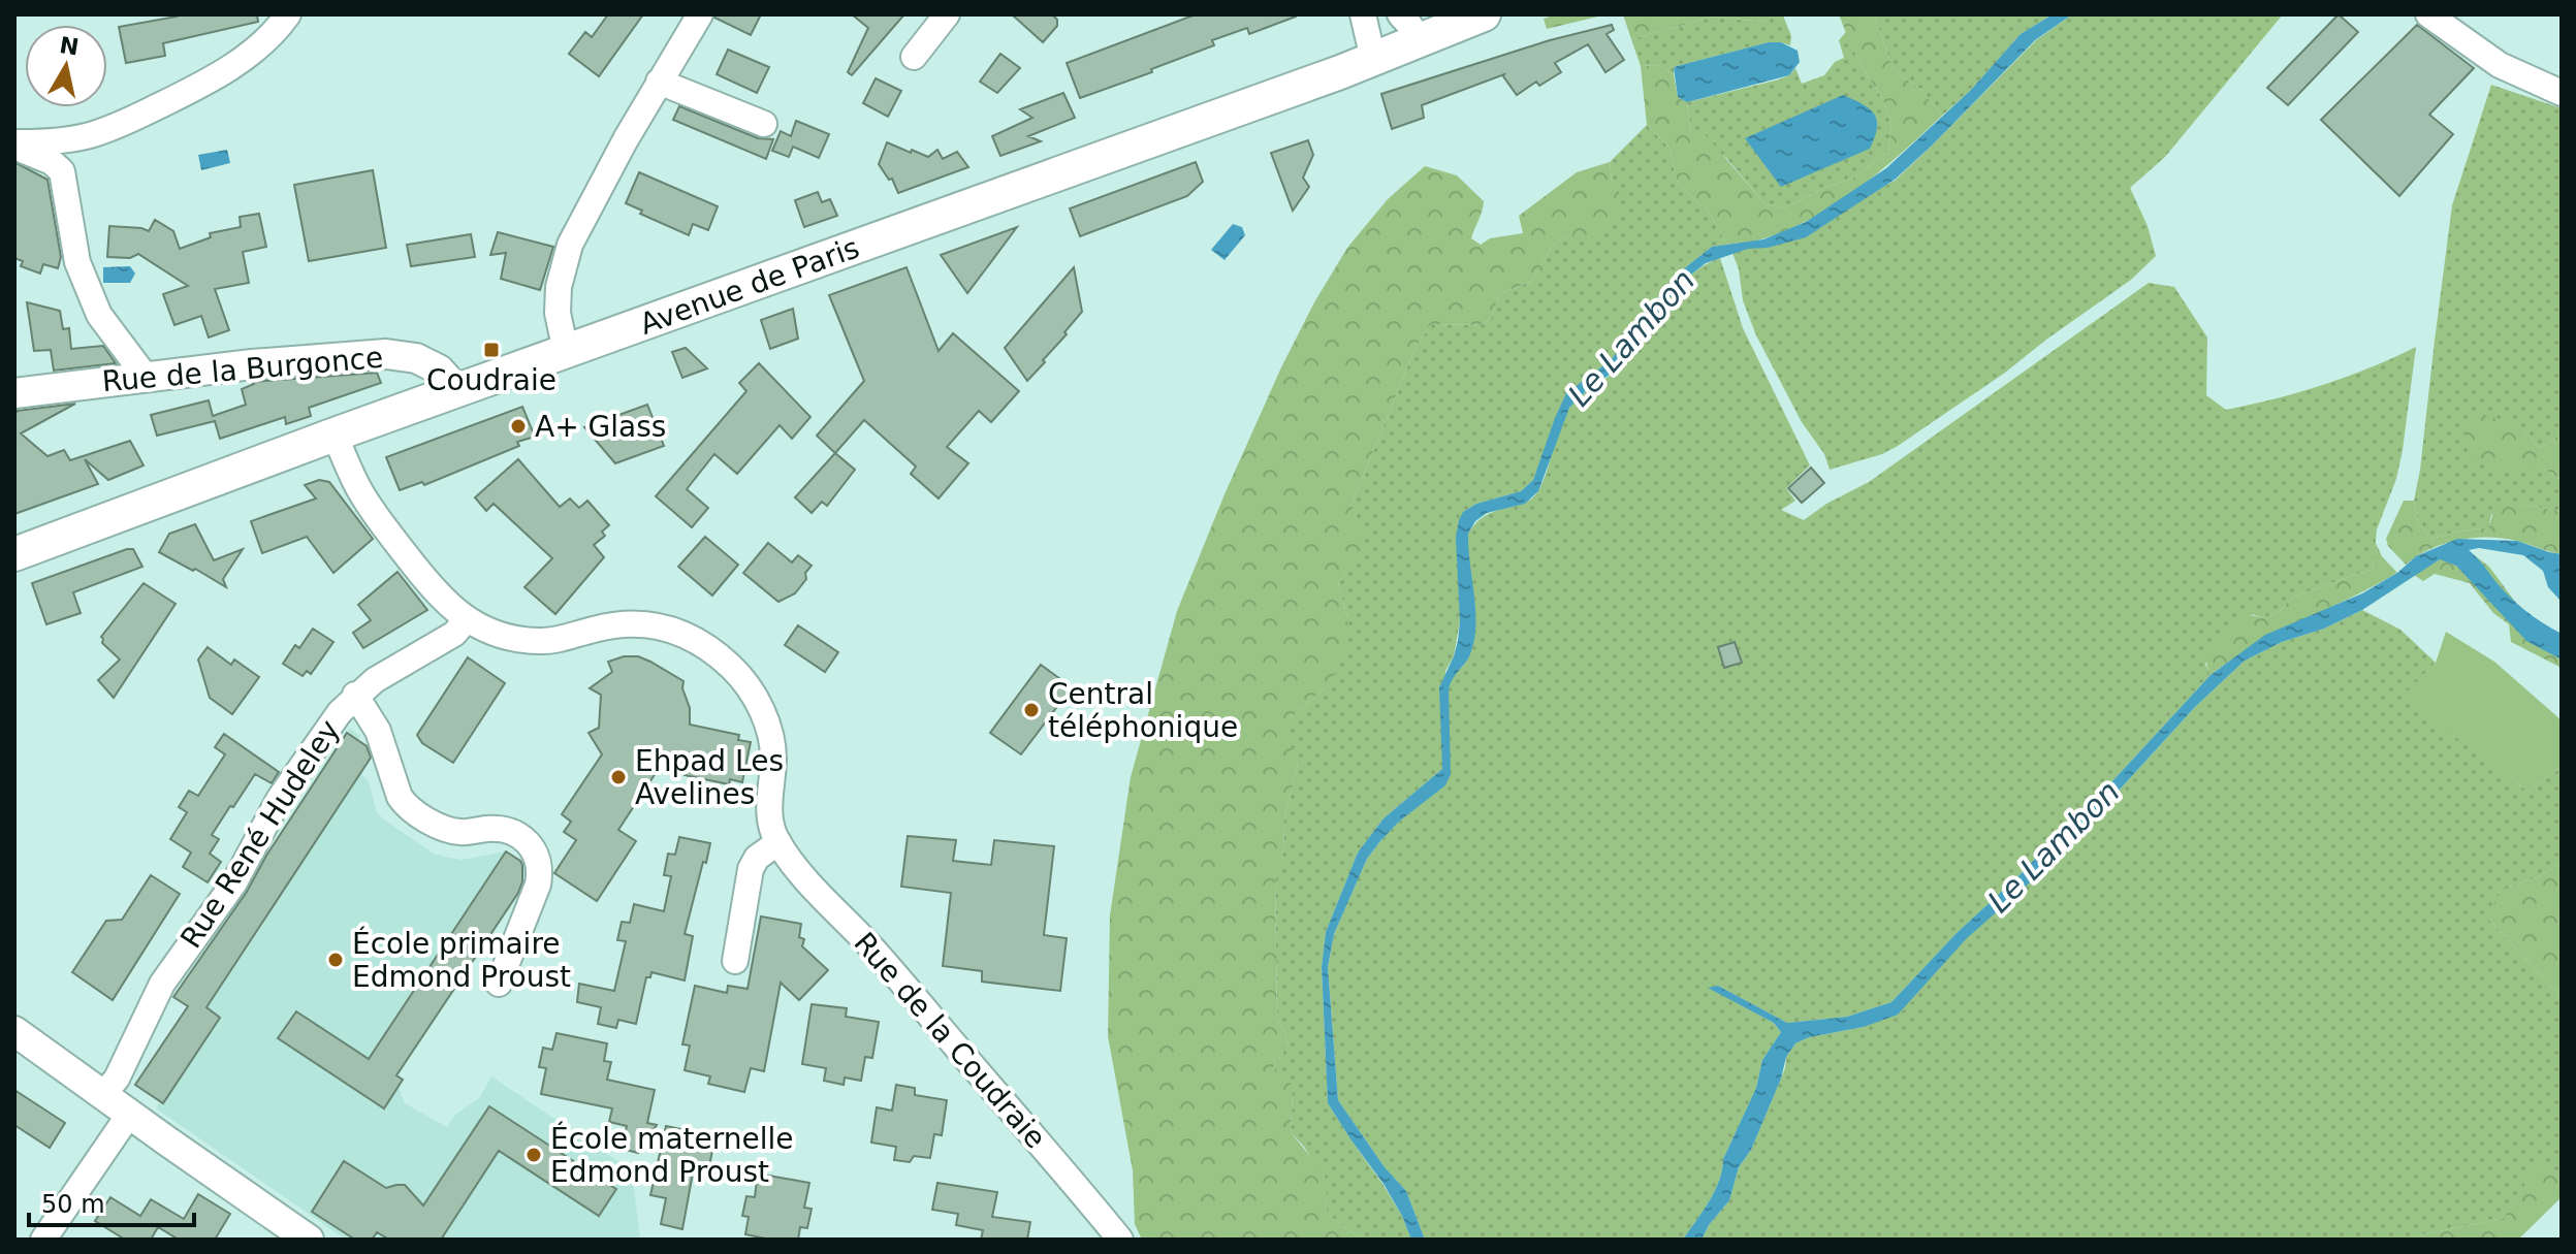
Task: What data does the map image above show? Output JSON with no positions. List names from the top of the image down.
{
  "streets": {
    "main road": ["Avenue de Paris"],
    "street": ["Rue de la Burgonce", "Rue René Hudeley", "Rue de la Coudraie"]
  },
  "crossings": [
    ["Avenue de Paris", "Rue de la Burgonce"],
    ["Avenue de Paris", "Rue de la Coudraie"],
    ["Rue René Hudeley", "Rue de la Coudraie"]
  ],
  "water": ["Le Lambon"],
  "places": {
    "transit": ["Coudraie"],
    "other": [
      "A+ Glass",
      "Central téléphonique",
      "Ehpad Les Avelines",
      "École primaire Edmond Proust",
      "École maternelle Edmond Proust"
    ]
  },
  "scale_bar": "50 m",
  "north": "top"
}
